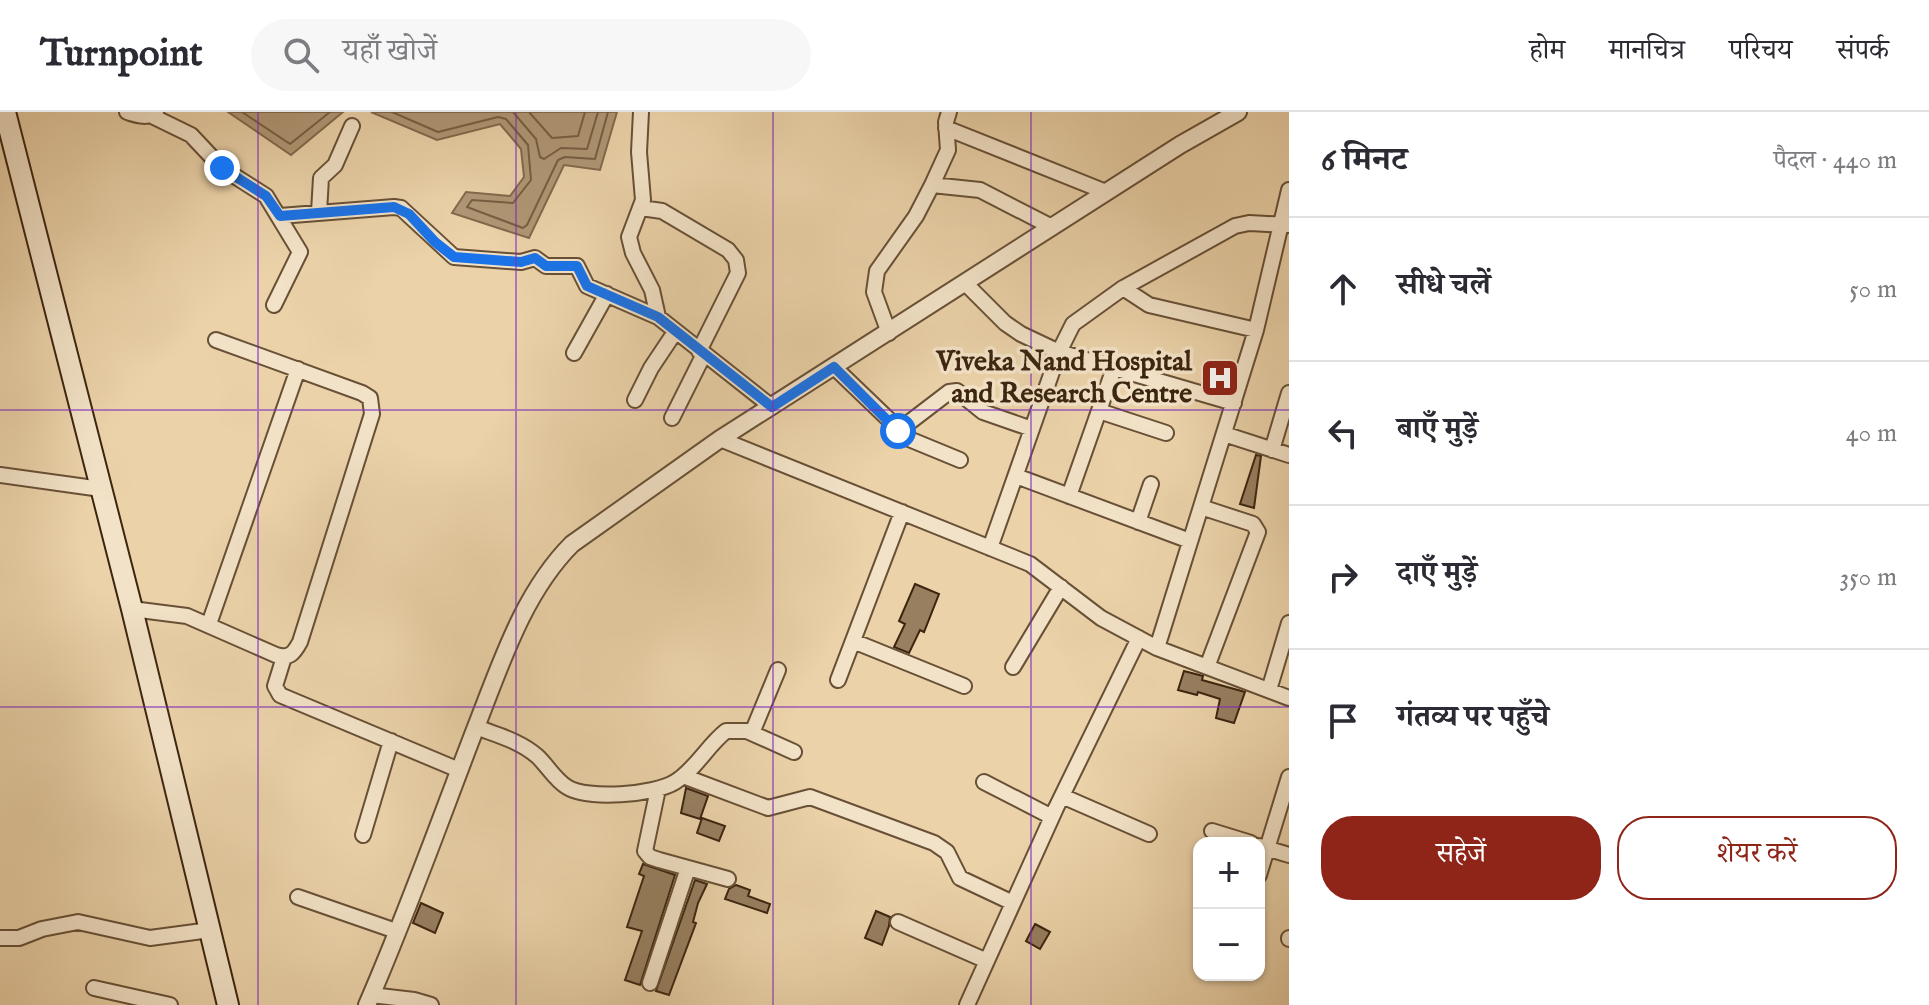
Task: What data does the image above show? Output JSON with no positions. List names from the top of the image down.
{
  "places": {
    "hospital": ["Viveka Nand Hospital and Research Centre"]
  },
  "page": {
    "header": "Turnpoint",
    "search": "यहाँ खोजें",
    "nav": [
      "होम",
      "मानचित्र",
      "परिचय",
      "संपर्क"
    ],
    "heading": ["6 मिनट", "पैदल · 440 m"],
    "list": [
      ["सीधे चलें", "50 m"],
      ["बाएँ मुड़ें", "40 m"],
      ["दाएँ मुड़ें", "350 m"],
      "गंतव्य पर पहुँचे"
    ],
    "buttons": ["सहेजें", "शेयर करें"],
    "map_buttons": ["+", "−"]
  }
}
